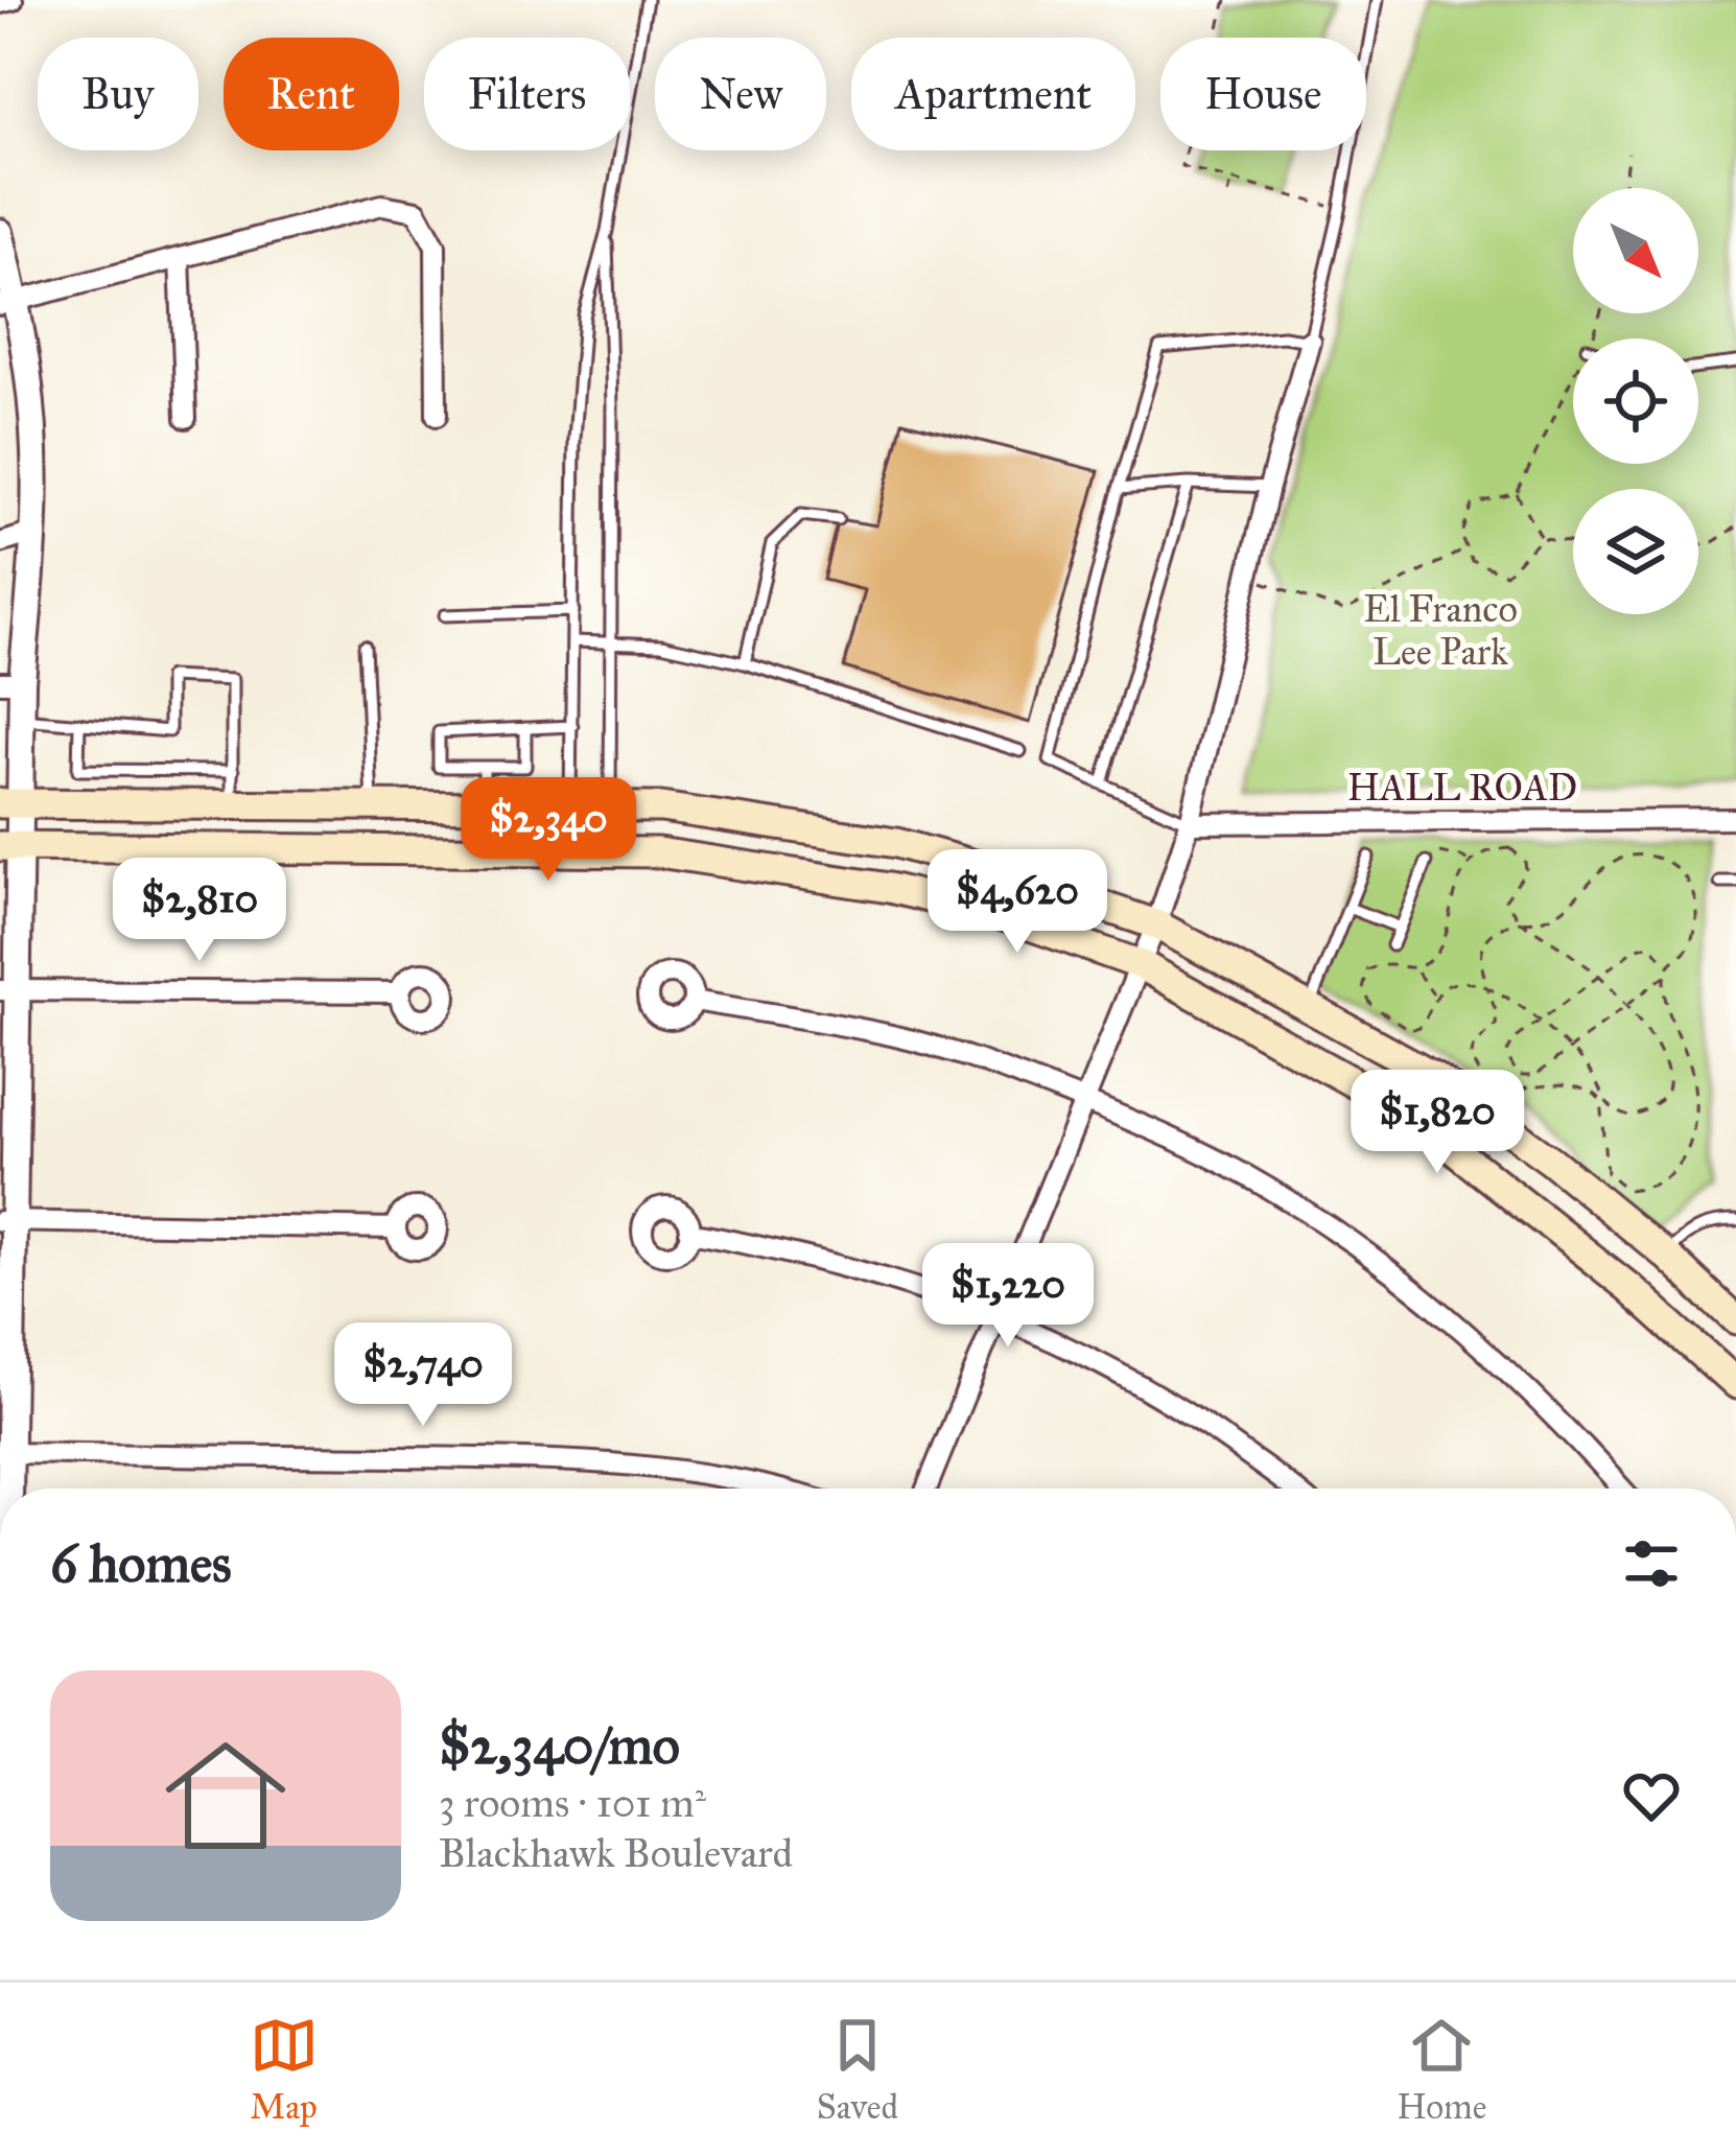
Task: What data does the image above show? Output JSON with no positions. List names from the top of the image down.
{
  "streets": {
    "street": ["HALL ROAD"]
  },
  "parks": ["El Franco Lee Park"],
  "north": "bottom right",
  "page": {
    "chip": [
      "Buy",
      "Rent",
      "Filters",
      "New",
      "Apartment",
      "House"
    ],
    "price": [
      "$2,340",
      "$4,620",
      "$2,810",
      "$1,820",
      "$1,220",
      "$2,740"
    ],
    "heading": "6 homes",
    "list": [
      {
        "name": "$2,340/mo",
        "note": "3 rooms · 101 m² · Blackhawk Boulevard"
      }
    ],
    "tabs": ["Map", "Saved", "Home"]
  }
}
